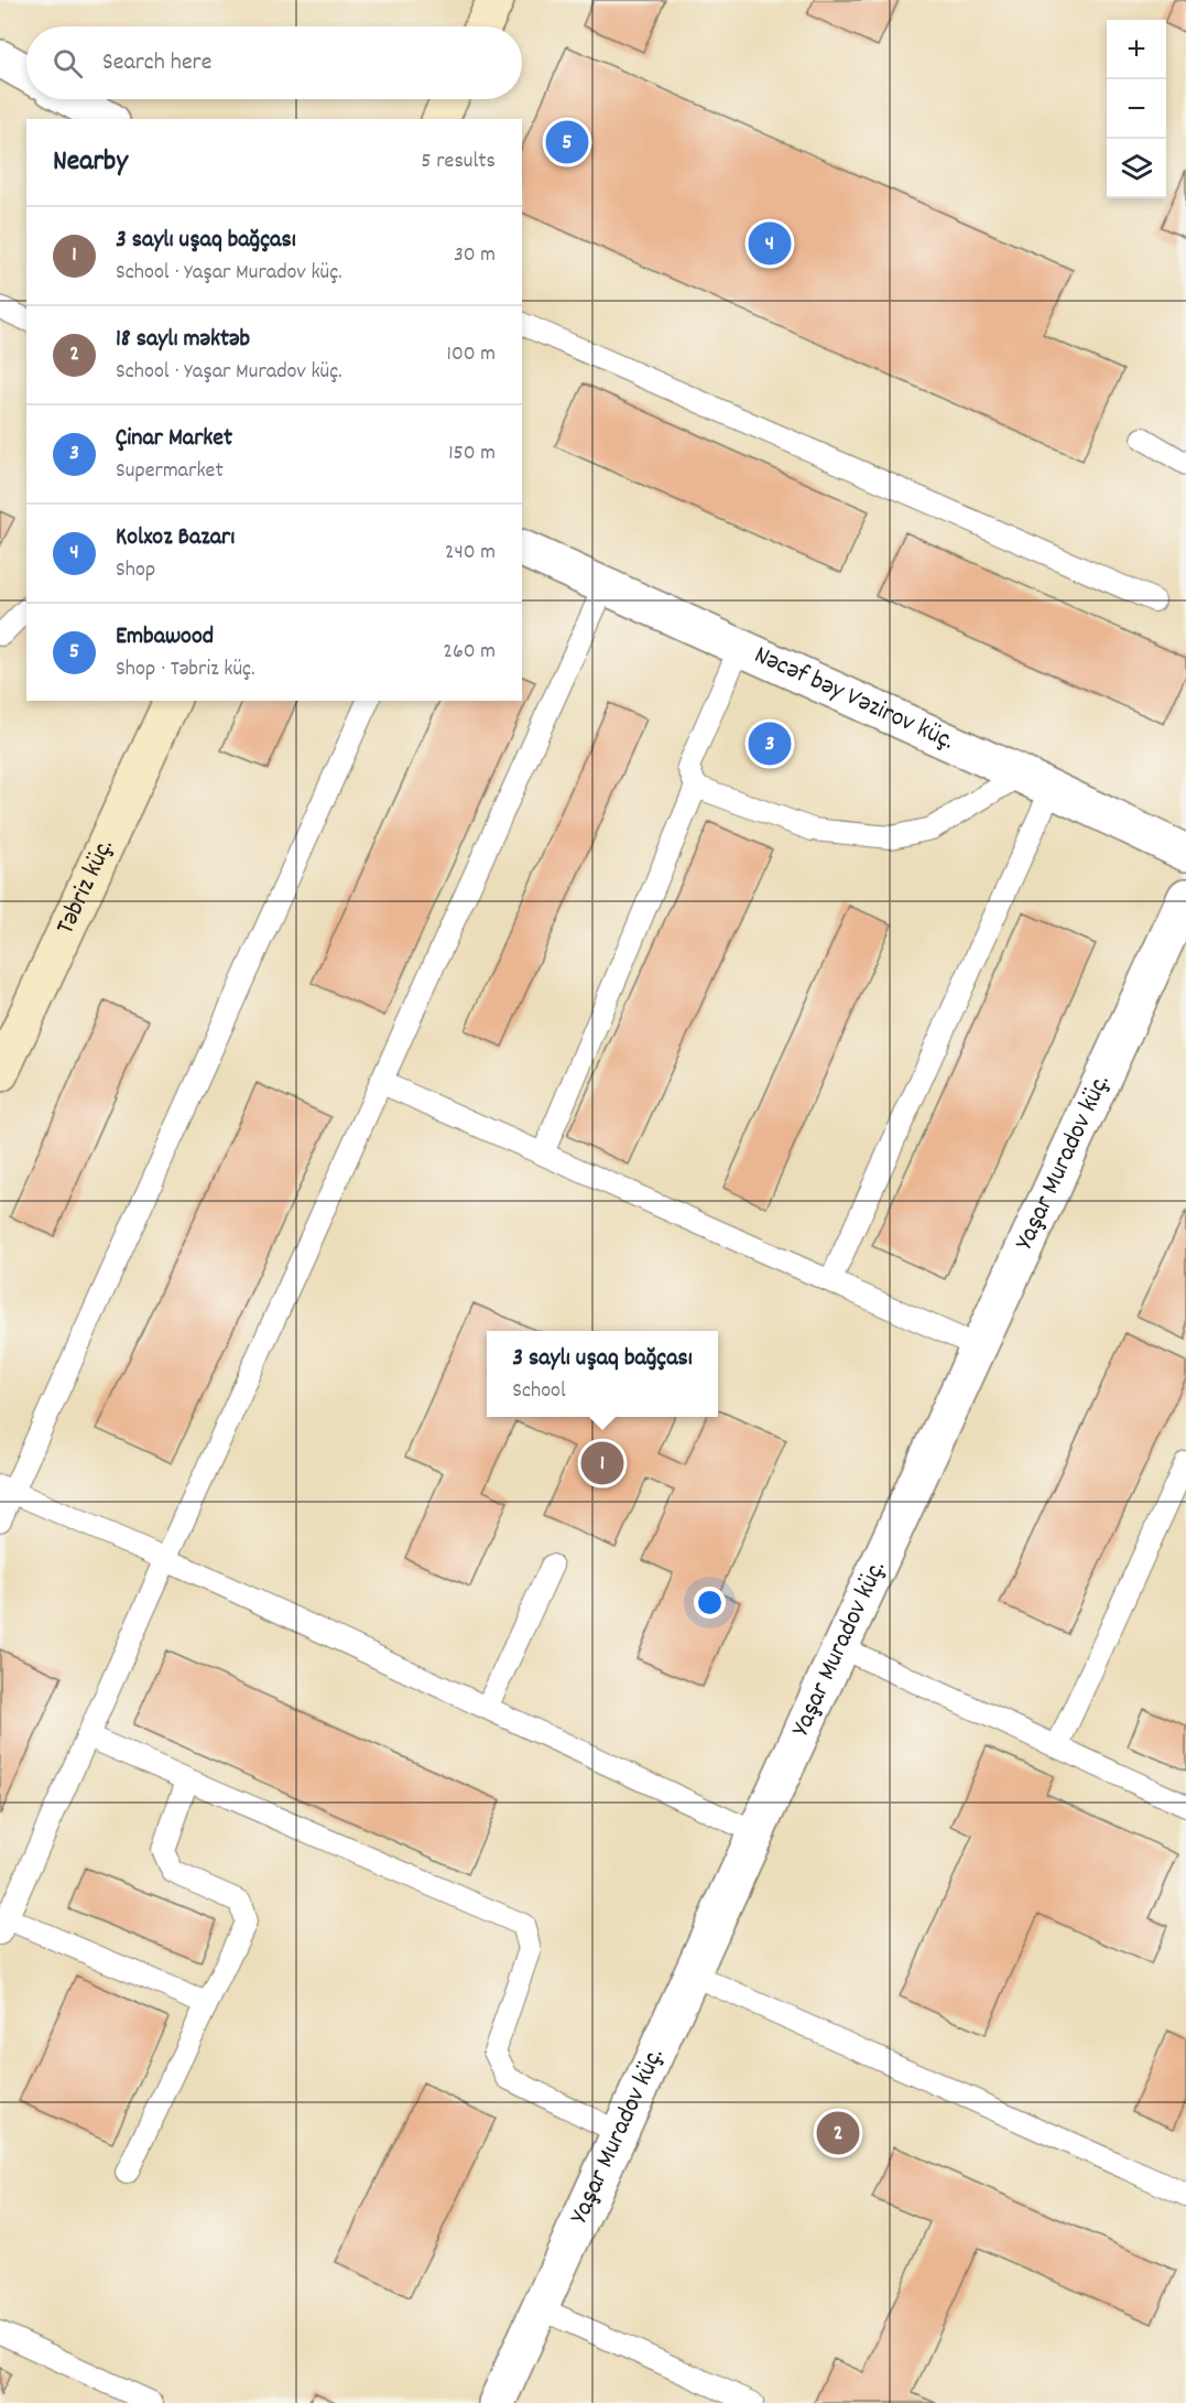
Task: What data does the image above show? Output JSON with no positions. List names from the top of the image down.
{
  "streets": {
    "main road": ["Təbriz küç."],
    "street": ["Nəcəf bəy Vəzirov küç.", "Yaşar Muradov küç."]
  },
  "page": {
    "map_buttons": ["+", "−"],
    "search": "Search here",
    "pins": [
      "5",
      "4",
      "3",
      "1",
      "2"
    ],
    "heading": ["Nearby", "5 results"],
    "list": [
      {
        "mark": "1",
        "name": "3 saylı uşaq bağçası",
        "note": "School · Yaşar Muradov küç.",
        "value": "30 m"
      },
      {
        "mark": "2",
        "name": "18 saylı məktəb",
        "note": "School · Yaşar Muradov küç.",
        "value": "100 m"
      },
      {
        "mark": "3",
        "name": "Çinar Market",
        "note": "Supermarket",
        "value": "150 m"
      },
      {
        "mark": "4",
        "name": "Kolxoz Bazarı",
        "note": "Shop",
        "value": "240 m"
      },
      {
        "mark": "5",
        "name": "Embawood",
        "note": "Shop · Təbriz küç.",
        "value": "260 m"
      }
    ],
    "popup": ["3 saylı uşaq bağçası", "School"]
  }
}
